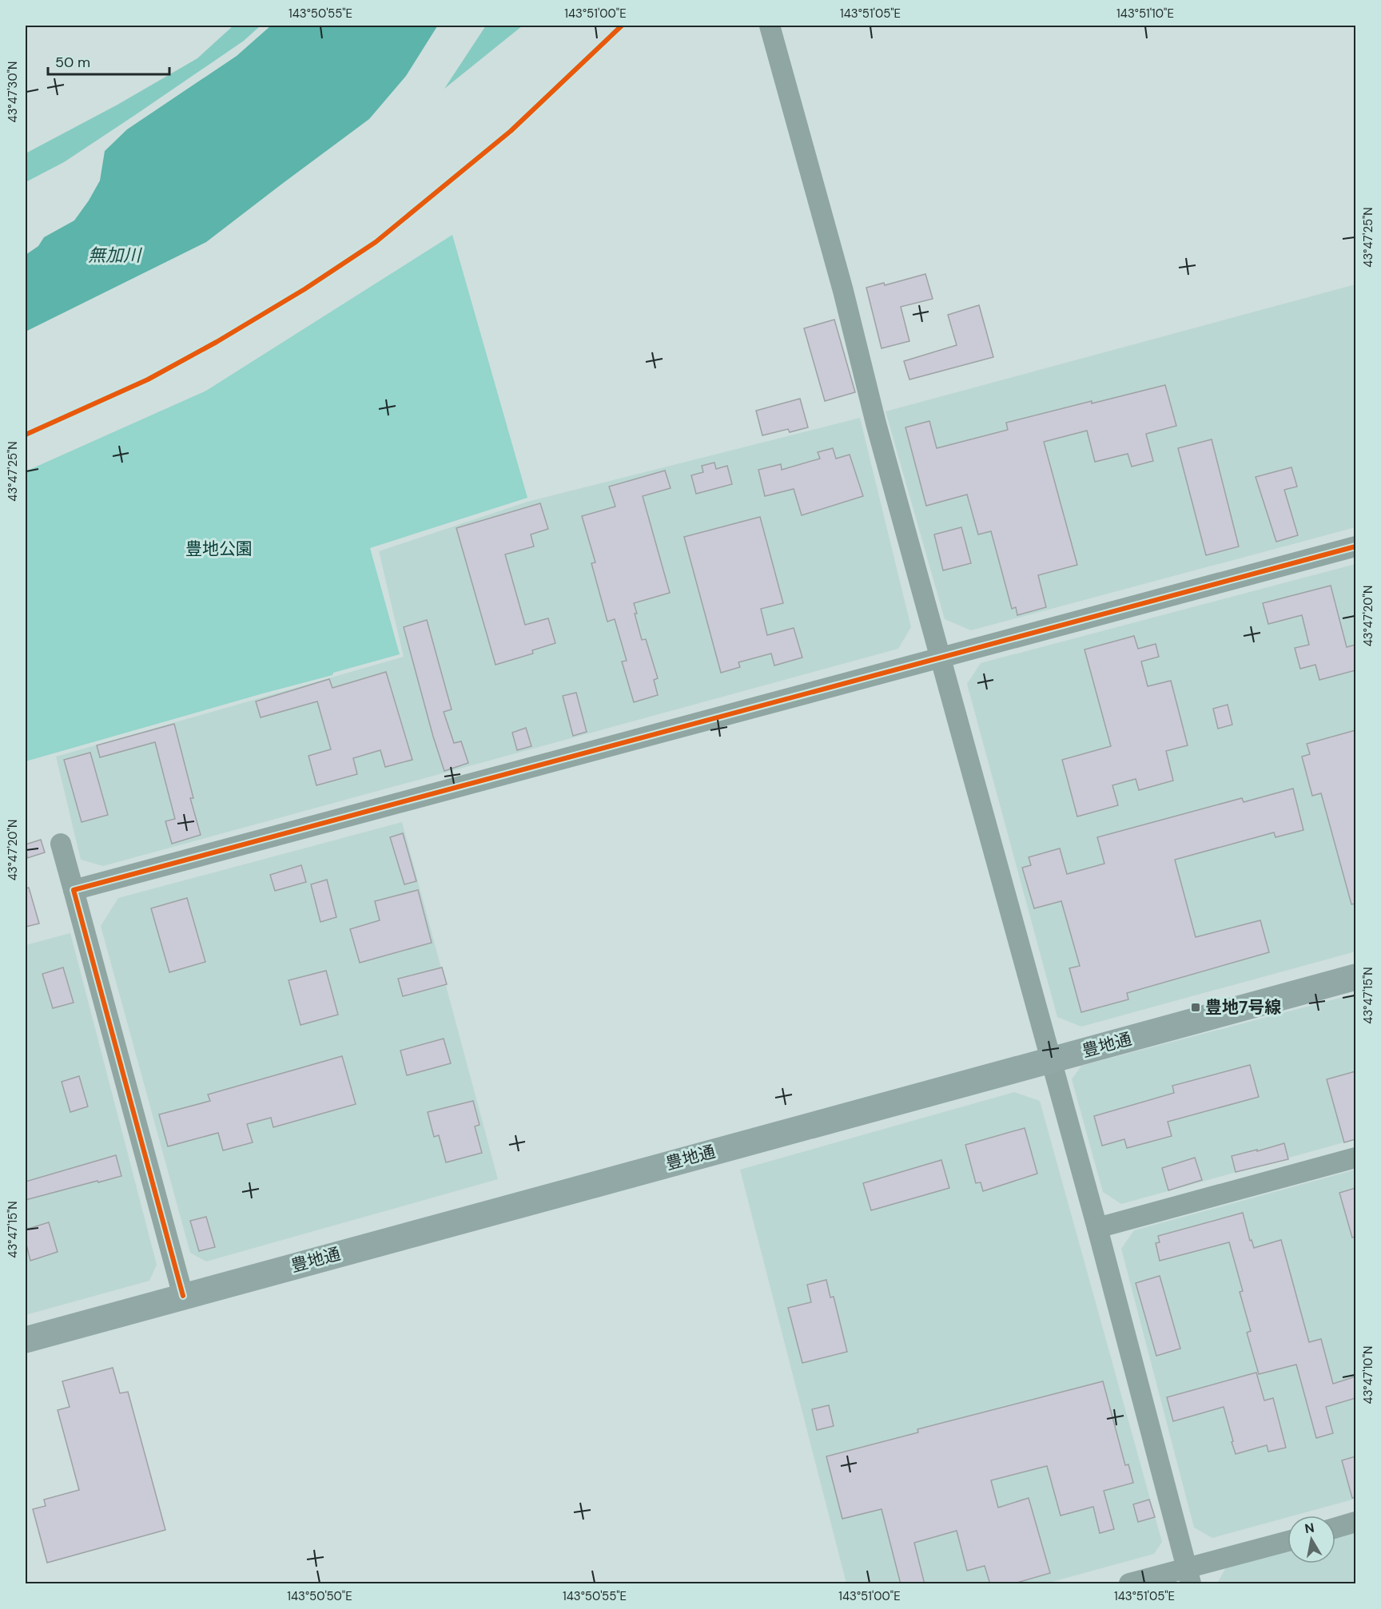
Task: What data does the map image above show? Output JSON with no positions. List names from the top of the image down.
{
  "streets": {
    "main road": ["豊地通"]
  },
  "water": ["無加川"],
  "parks": ["豊地公園"],
  "places": {
    "transit": ["豊地7号線"]
  },
  "scale_bar": "50 m",
  "north": "top",
  "coordinates": [
    "143°50'55\"E",
    "143°51'00\"E",
    "143°51'05\"E",
    "143°51'10\"E",
    "43°47'30\"N",
    "43°47'25\"N",
    "43°47'20\"N",
    "43°47'15\"N",
    "43°47'10\"N",
    "143°50'50\"E"
  ]
}
